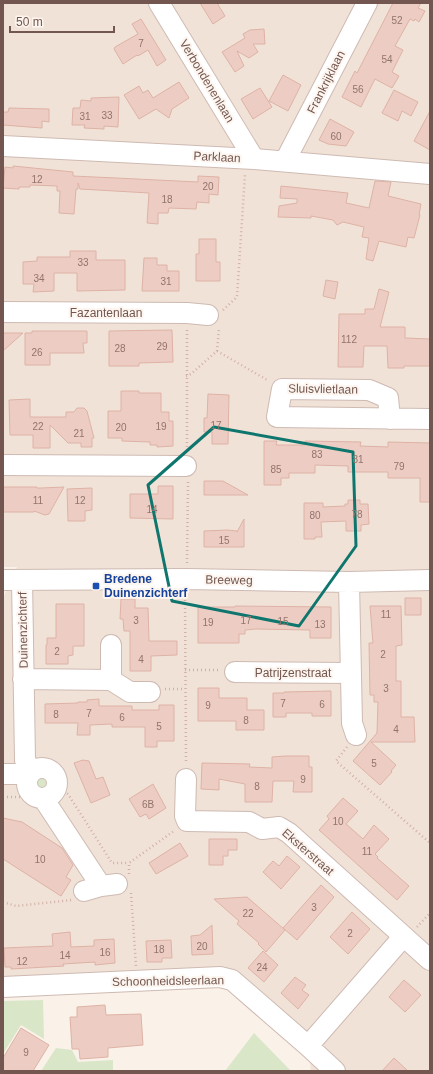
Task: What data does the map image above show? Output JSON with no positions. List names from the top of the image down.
{
  "streets": {
    "street": [
      "Verbondenenlaan",
      "Frankrijklaan",
      "Parklaan",
      "Fazantenlaan",
      "Sluisvlietlaan",
      "Breeweg",
      "Duinenzichterf",
      "Patrijzenstraat",
      "Eksterstraat",
      "Schoonheidsleerlaan"
    ]
  },
  "crossings": [
    ["Verbondenenlaan", "Parklaan"],
    ["Frankrijklaan", "Parklaan"],
    ["Breeweg", "Duinenzichterf"]
  ],
  "places": {
    "transit": ["Bredene Duinenzichterf"]
  },
  "house_numbers": [
    "52",
    "7",
    "54",
    "56",
    "33",
    "31",
    "60",
    "12",
    "20",
    "18",
    "33",
    "34",
    "31",
    "112",
    "29",
    "28",
    "26",
    "17",
    "22",
    "19",
    "20",
    "21",
    "83",
    "81",
    "79",
    "85",
    "11",
    "12",
    "14",
    "78",
    "80",
    "15",
    "11",
    "3",
    "17",
    "15",
    "19",
    "13",
    "2",
    "2",
    "4",
    "3",
    "7",
    "6",
    "9",
    "7",
    "8",
    "6",
    "8",
    "5",
    "4",
    "5",
    "9",
    "8",
    "6B",
    "10",
    "11",
    "10",
    "3",
    "22",
    "2",
    "20",
    "18",
    "16",
    "14",
    "12",
    "24",
    "9"
  ],
  "scale_bar": "50 m"
}
